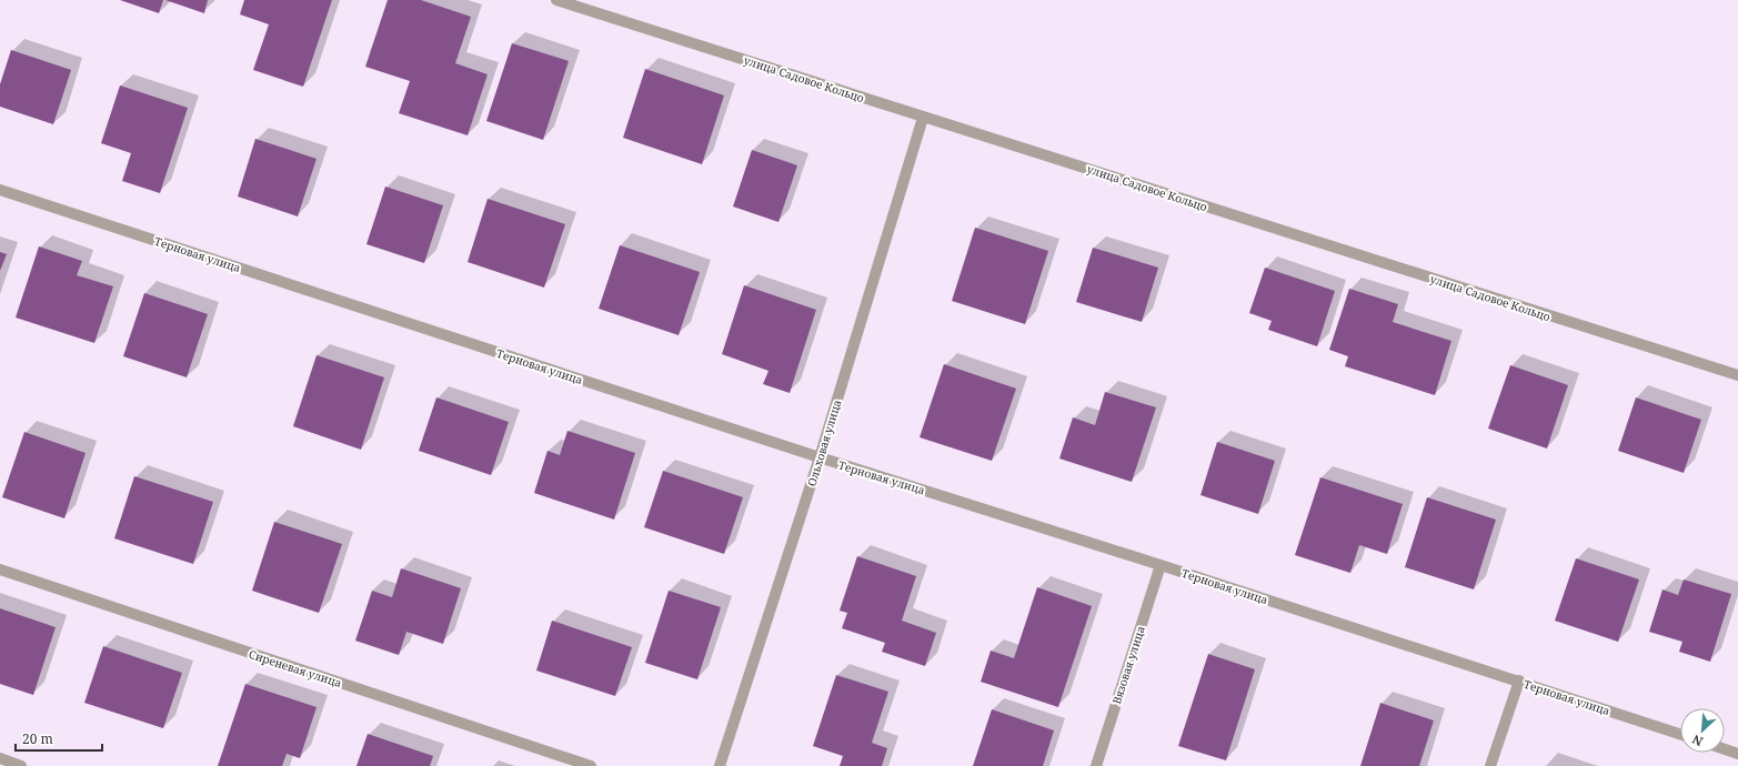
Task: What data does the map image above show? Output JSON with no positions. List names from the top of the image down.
{
  "streets": {
    "street": [
      "улица Садовое Кольцо",
      "Терновая улица",
      "Ольховая улица",
      "Вязовая улица",
      "Сиреневая улица"
    ]
  },
  "crossings": [
    ["улица Садовое Кольцо", "Ольховая улица"],
    ["Терновая улица", "Ольховая улица"],
    ["Терновая улица", "Вязовая улица"]
  ],
  "scale_bar": "20 m",
  "north": "bottom left"
}
